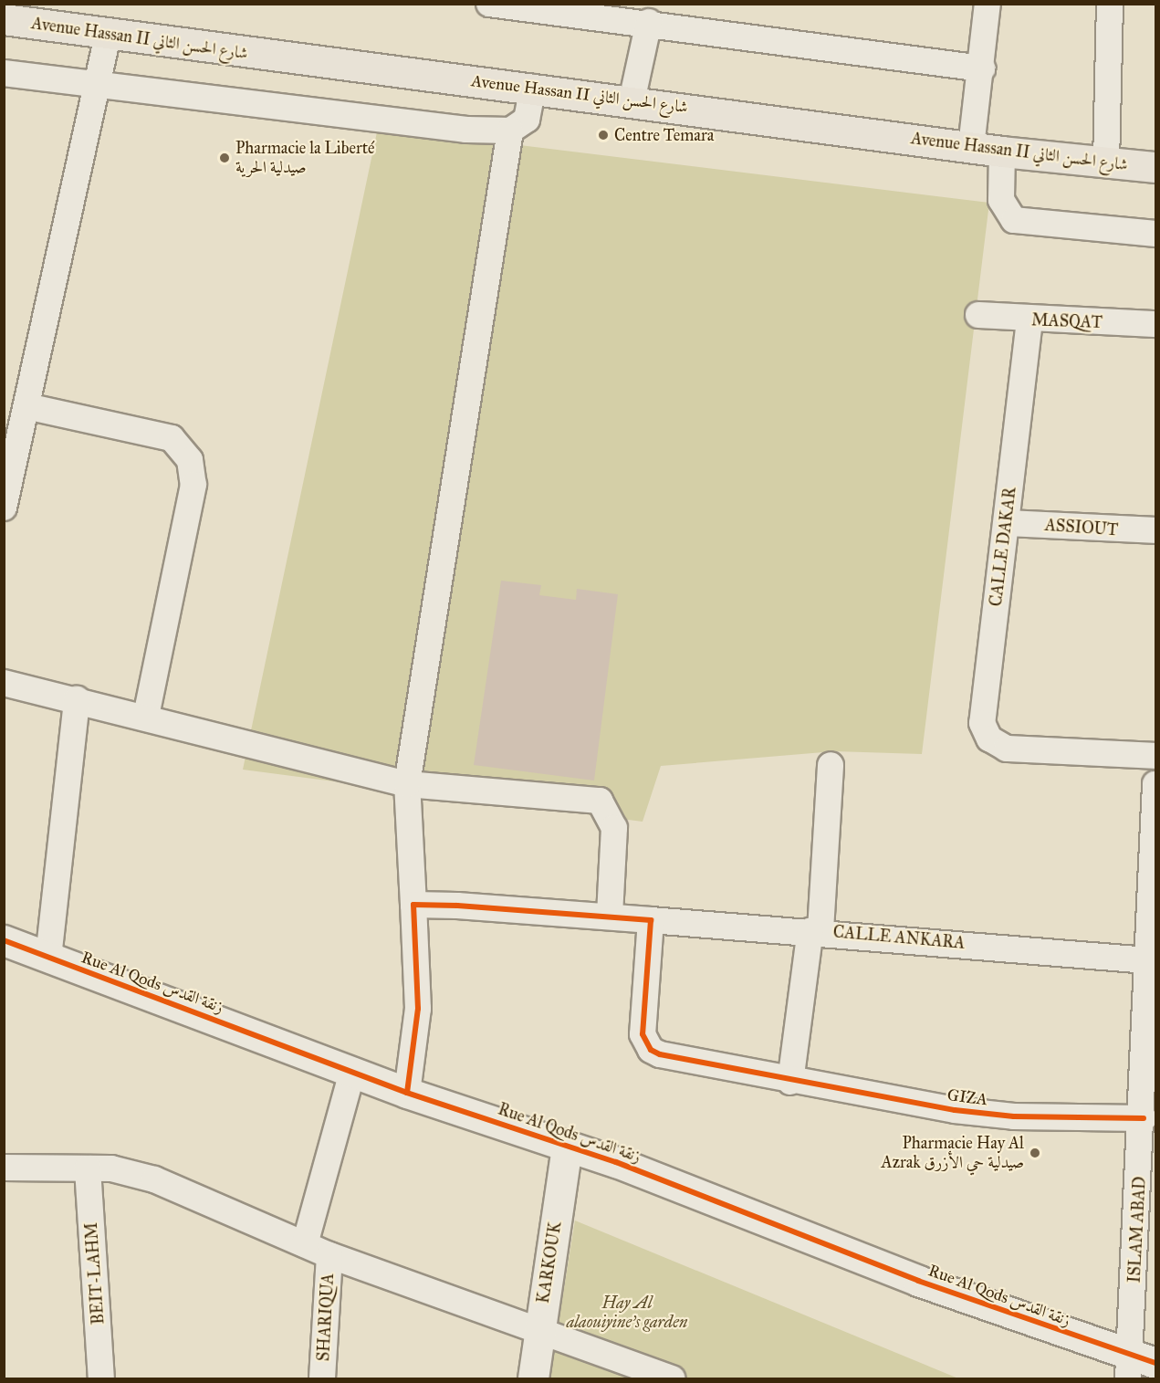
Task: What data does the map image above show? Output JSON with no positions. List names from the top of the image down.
{
  "streets": {
    "main road": ["Avenue Hassan II شارع الحسن الثاني"],
    "street": [
      "MASQAT",
      "ASSIOUT",
      "CALLE DAKAR",
      "CALLE ANKARA",
      "Rue Al Qods زنقة القدس",
      "GIZA",
      "ISLAM ABAD",
      "KARKOUK",
      "BEIT-LAHM",
      "SHARIQUA"
    ]
  },
  "crossings": [
    ["MASQAT", "CALLE DAKAR"],
    ["ASSIOUT", "CALLE DAKAR"],
    ["CALLE ANKARA", "GIZA"],
    ["CALLE ANKARA", "ISLAM ABAD"],
    ["Rue Al Qods زنقة القدس", "ISLAM ABAD"],
    ["Rue Al Qods زنقة القدس", "KARKOUK"],
    ["GIZA", "ISLAM ABAD"]
  ],
  "parks": ["Hay Al alaouiyine's garden"],
  "places": ["Centre Temara", "Pharmacie la Liberté صيدلية الحرية", "Pharmacie Hay Al Azrak صيدلية حي الأزرق"]
}
